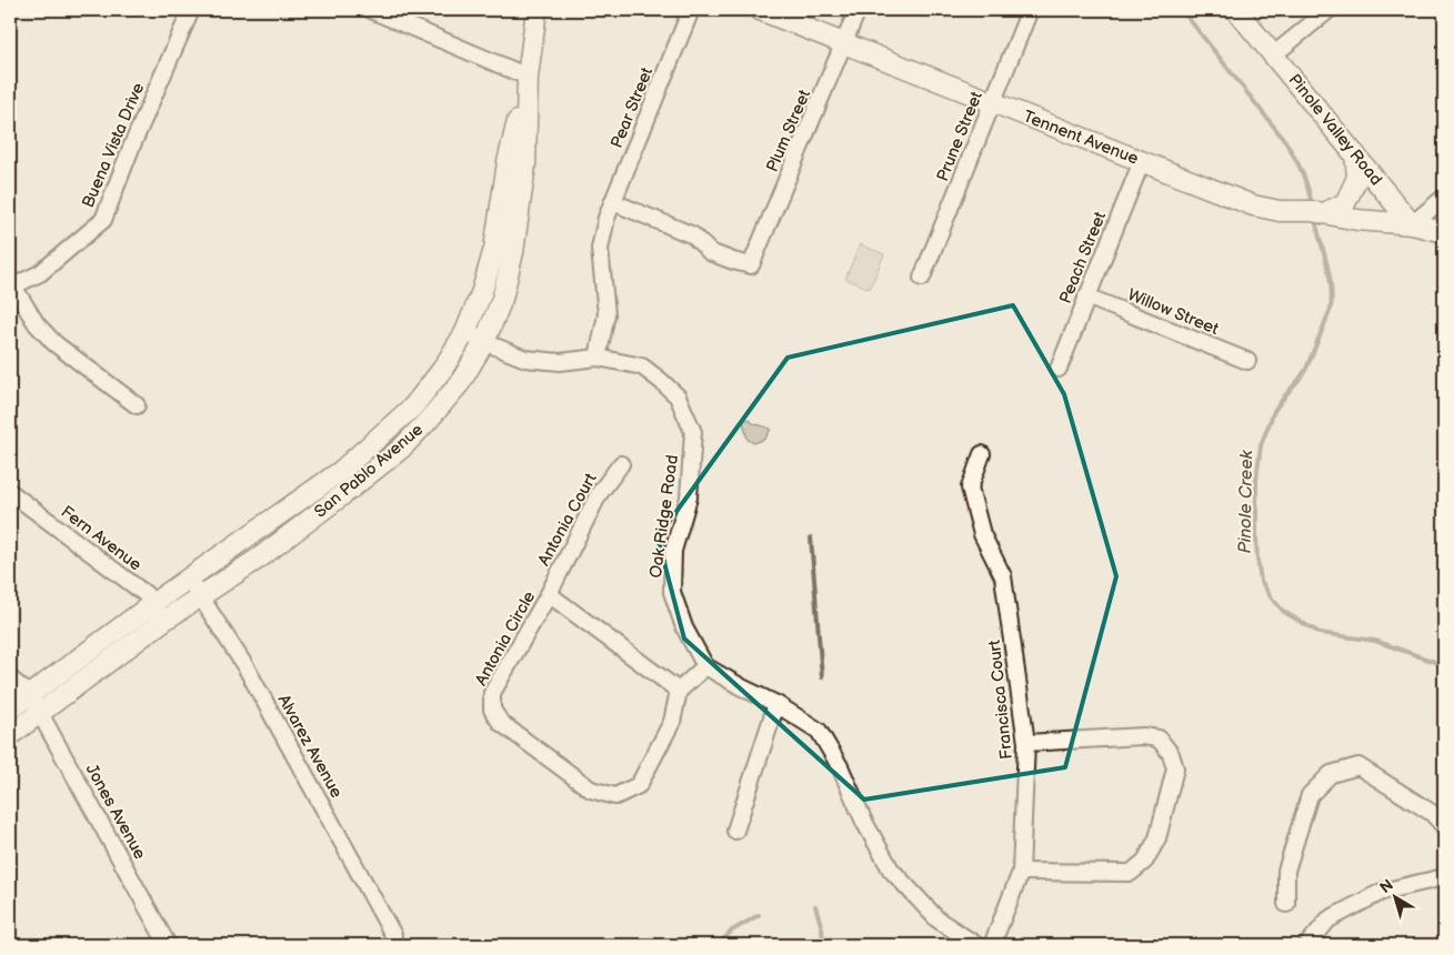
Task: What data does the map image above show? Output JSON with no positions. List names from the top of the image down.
{
  "streets": {
    "main road": ["Pinole Valley Road", "Tennent Avenue", "San Pablo Avenue"],
    "street": [
      "Pear Street",
      "Plum Street",
      "Prune Street",
      "Buena Vista Drive",
      "Peach Street",
      "Willow Street",
      "Oak Ridge Road",
      "Antonia Court",
      "Fern Avenue",
      "Antonia Circle",
      "Francisca Court",
      "Alvarez Avenue",
      "Jones Avenue"
    ]
  },
  "crossings": [
    ["Pear Street", "Plum Street"],
    ["Pear Street", "Oak Ridge Road"],
    ["Pinole Valley Road", "Tennent Avenue"],
    ["Plum Street", "Tennent Avenue"],
    ["Prune Street", "Tennent Avenue"],
    ["Tennent Avenue", "Peach Street"],
    ["Peach Street", "Willow Street"],
    ["San Pablo Avenue", "Oak Ridge Road"],
    ["San Pablo Avenue", "Fern Avenue"],
    ["San Pablo Avenue", "Alvarez Avenue"],
    ["San Pablo Avenue", "Jones Avenue"],
    ["Antonia Court", "Antonia Circle"]
  ],
  "water": ["Pinole Creek"],
  "north": "top left"
}
